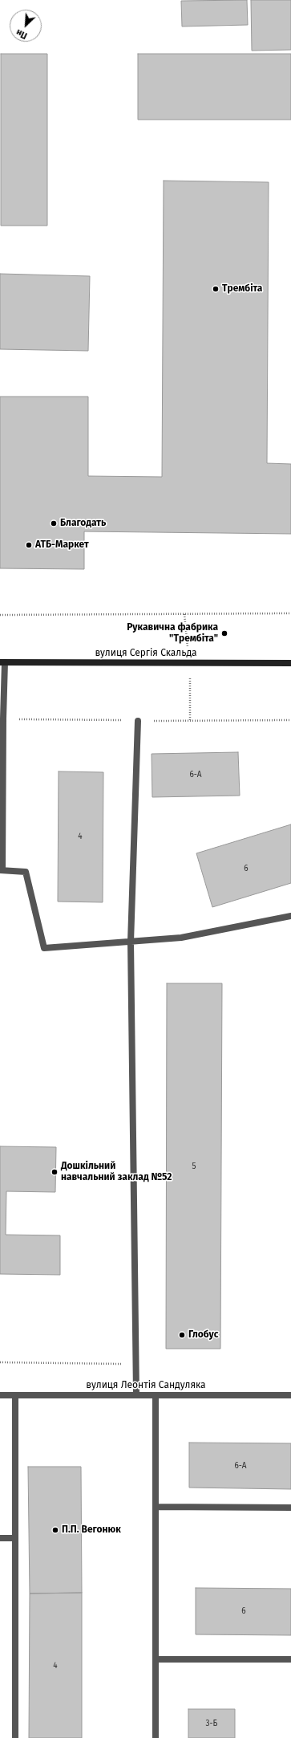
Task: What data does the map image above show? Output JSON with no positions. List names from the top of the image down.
{
  "streets": {
    "main road": ["вулиця Сергія Скальда"],
    "street": ["вулиця Леонтія Сандуляка"]
  },
  "places": [
    "Трембіта",
    "Благодать",
    "АТБ-Маркет",
    "Рукавична фабрика \"Трембіта\"",
    "Дошкільний навчальний заклад №52",
    "Глобус",
    "П.П. Вегонюк"
  ],
  "house_numbers": [
    "6-А",
    "4",
    "6",
    "5",
    "6-А",
    "6",
    "4",
    "3-Б"
  ],
  "north": "bottom left"
}
